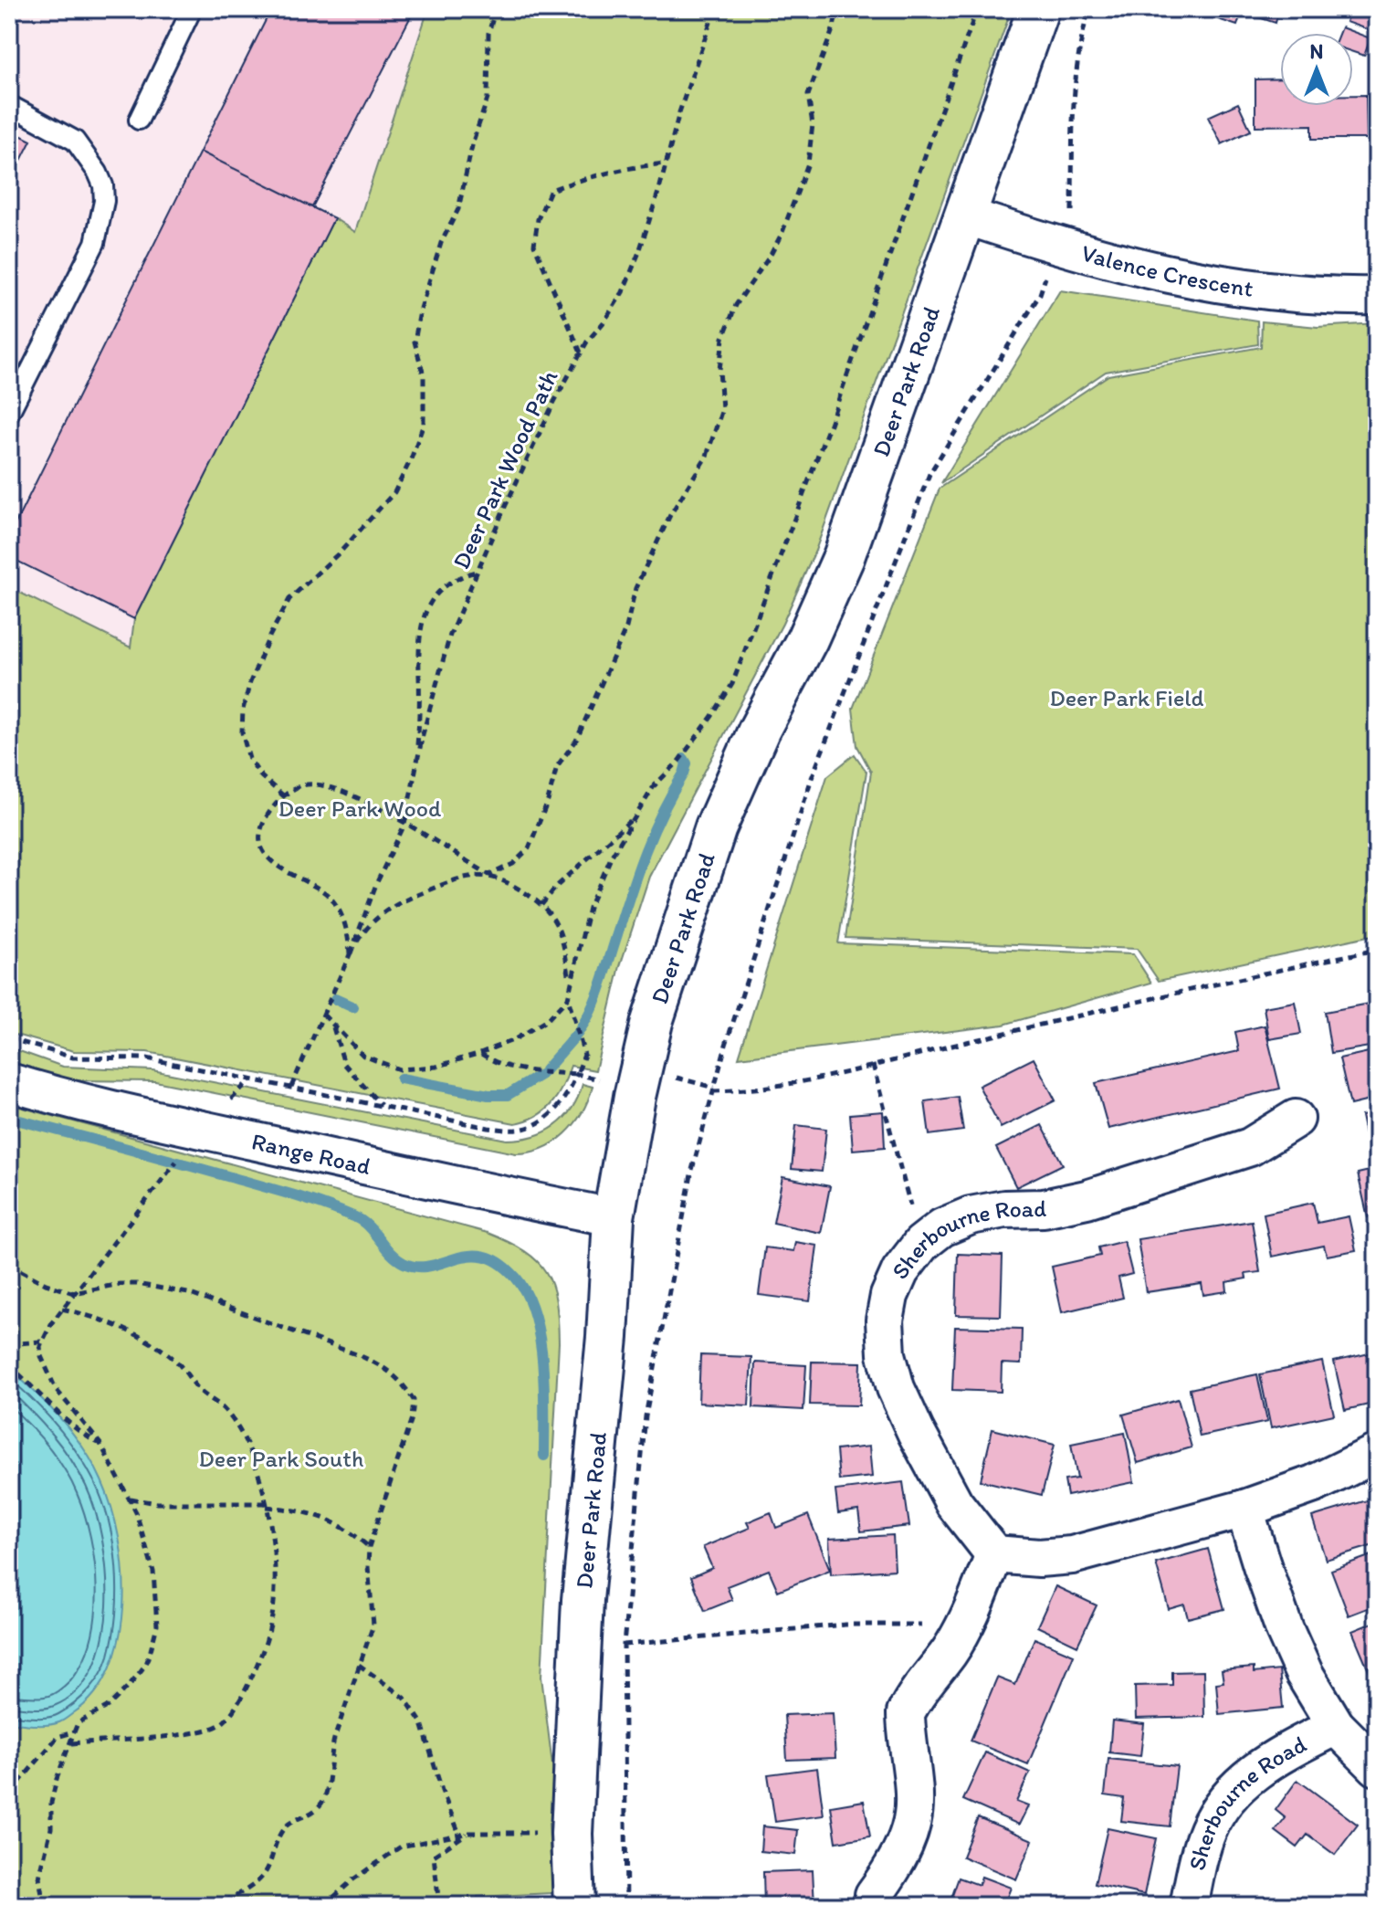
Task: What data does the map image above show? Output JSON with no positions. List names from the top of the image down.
{
  "streets": {
    "street": [
      "Valence Crescent",
      "Deer Park Road",
      "Range Road",
      "Sherbourne Road"
    ],
    "path": ["Deer Park Wood Path"]
  },
  "crossings": [
    ["Valence Crescent", "Deer Park Road"],
    ["Deer Park Road", "Range Road"]
  ],
  "parks": ["Deer Park Field", "Deer Park Wood", "Deer Park South"],
  "north": "top"
}
